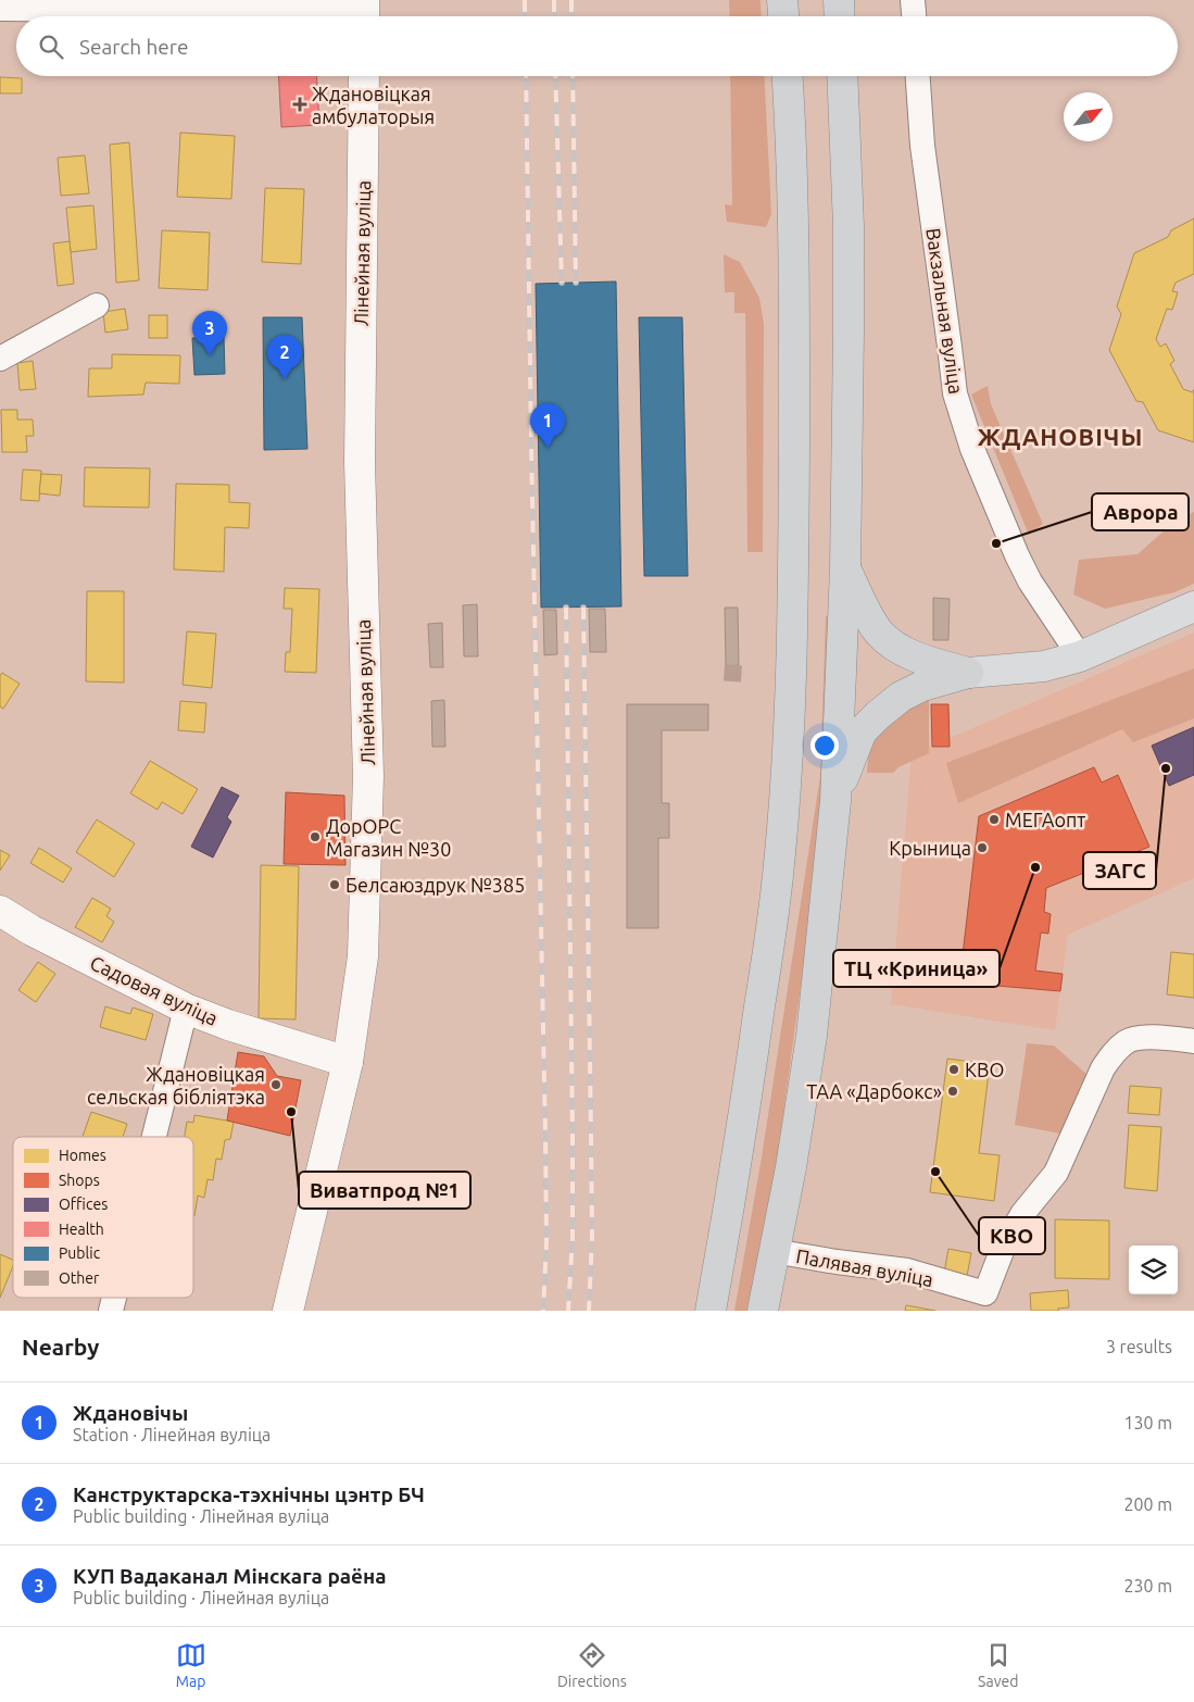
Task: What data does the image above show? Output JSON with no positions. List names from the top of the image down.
{
  "streets": {
    "street": [
      "Лінейная вуліца",
      "Вакзальная вуліца",
      "Садовая вуліца",
      "Палявая вуліца"
    ]
  },
  "crossings": [
    ["Лінейная вуліца", "Садовая вуліца"]
  ],
  "districts": ["ЖДАНОВІЧЫ"],
  "places": {
    "health": ["Ждановіцкая амбулаторыя"],
    "other": [
      "Аврора",
      "ЗАГС",
      "МЕГАопт",
      "ДорОРС Магазин №30",
      "Крыница",
      "ТЦ «Криница»",
      "Белсаюздрук №385",
      "КВО",
      "Ждановіцкая сельская бібліятэка",
      "ТАА «Дарбокс»",
      "Виватпрод №1",
      "KBО"
    ]
  },
  "legend": [
    "Homes",
    "Shops",
    "Offices",
    "Health",
    "Public",
    "Other"
  ],
  "north": "top right",
  "page": {
    "search": "Search here",
    "pins": ["3", "2", "1"],
    "heading": ["Nearby", "3 results"],
    "list": [
      {
        "mark": "1",
        "name": "Ждановічы",
        "note": "Station · Лінейная вуліца",
        "value": "130 m"
      },
      {
        "mark": "2",
        "name": "Канструктарска-тэхнічны цэнтр БЧ",
        "note": "Public building · Лінейная вуліца",
        "value": "200 m"
      },
      {
        "mark": "3",
        "name": "КУП Вадаканал Мінскага раёна",
        "note": "Public building · Лінейная вуліца",
        "value": "230 m"
      }
    ],
    "nav": ["Map", "Directions", "Saved"]
  }
}
